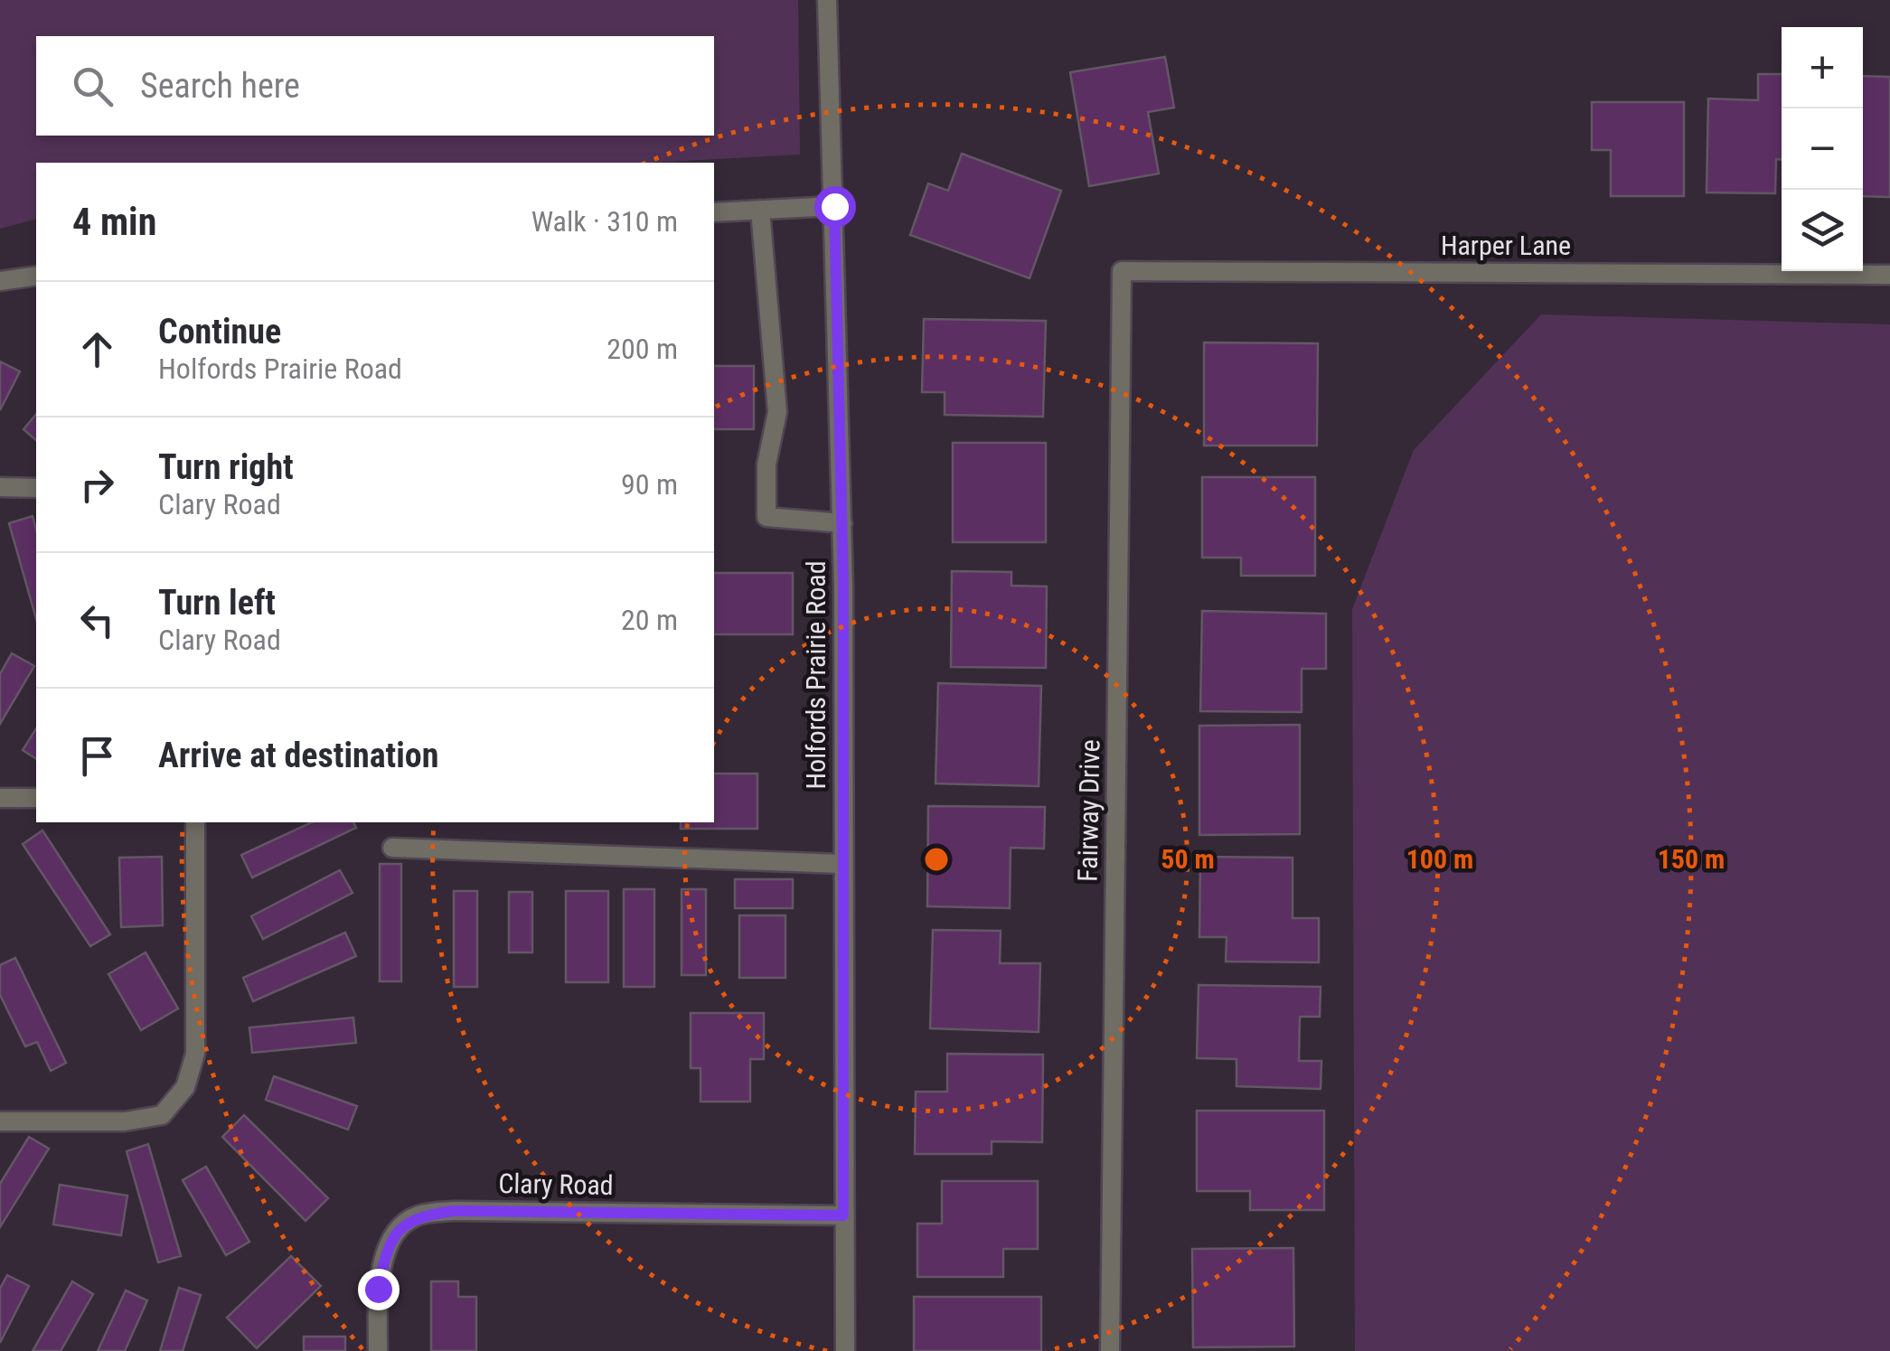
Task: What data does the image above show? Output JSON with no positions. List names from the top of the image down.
{
  "streets": {
    "street": [
      "Harper Lane",
      "Holfords Prairie Road",
      "Fairway Drive",
      "Clary Road"
    ]
  },
  "crossings": [
    ["Harper Lane", "Fairway Drive"],
    ["Holfords Prairie Road", "Clary Road"]
  ],
  "page": {
    "map_buttons": ["+", "−"],
    "search": "Search here",
    "heading": ["4 min", "Walk · 310 m"],
    "list": [
      ["Continue", "Holfords Prairie Road", "200 m"],
      ["Turn right", "Clary Road", "90 m"],
      ["Turn left", "Clary Road", "20 m"],
      "Arrive at destination"
    ]
  },
  "rings": ["50 m", "100 m", "150 m"]
}
